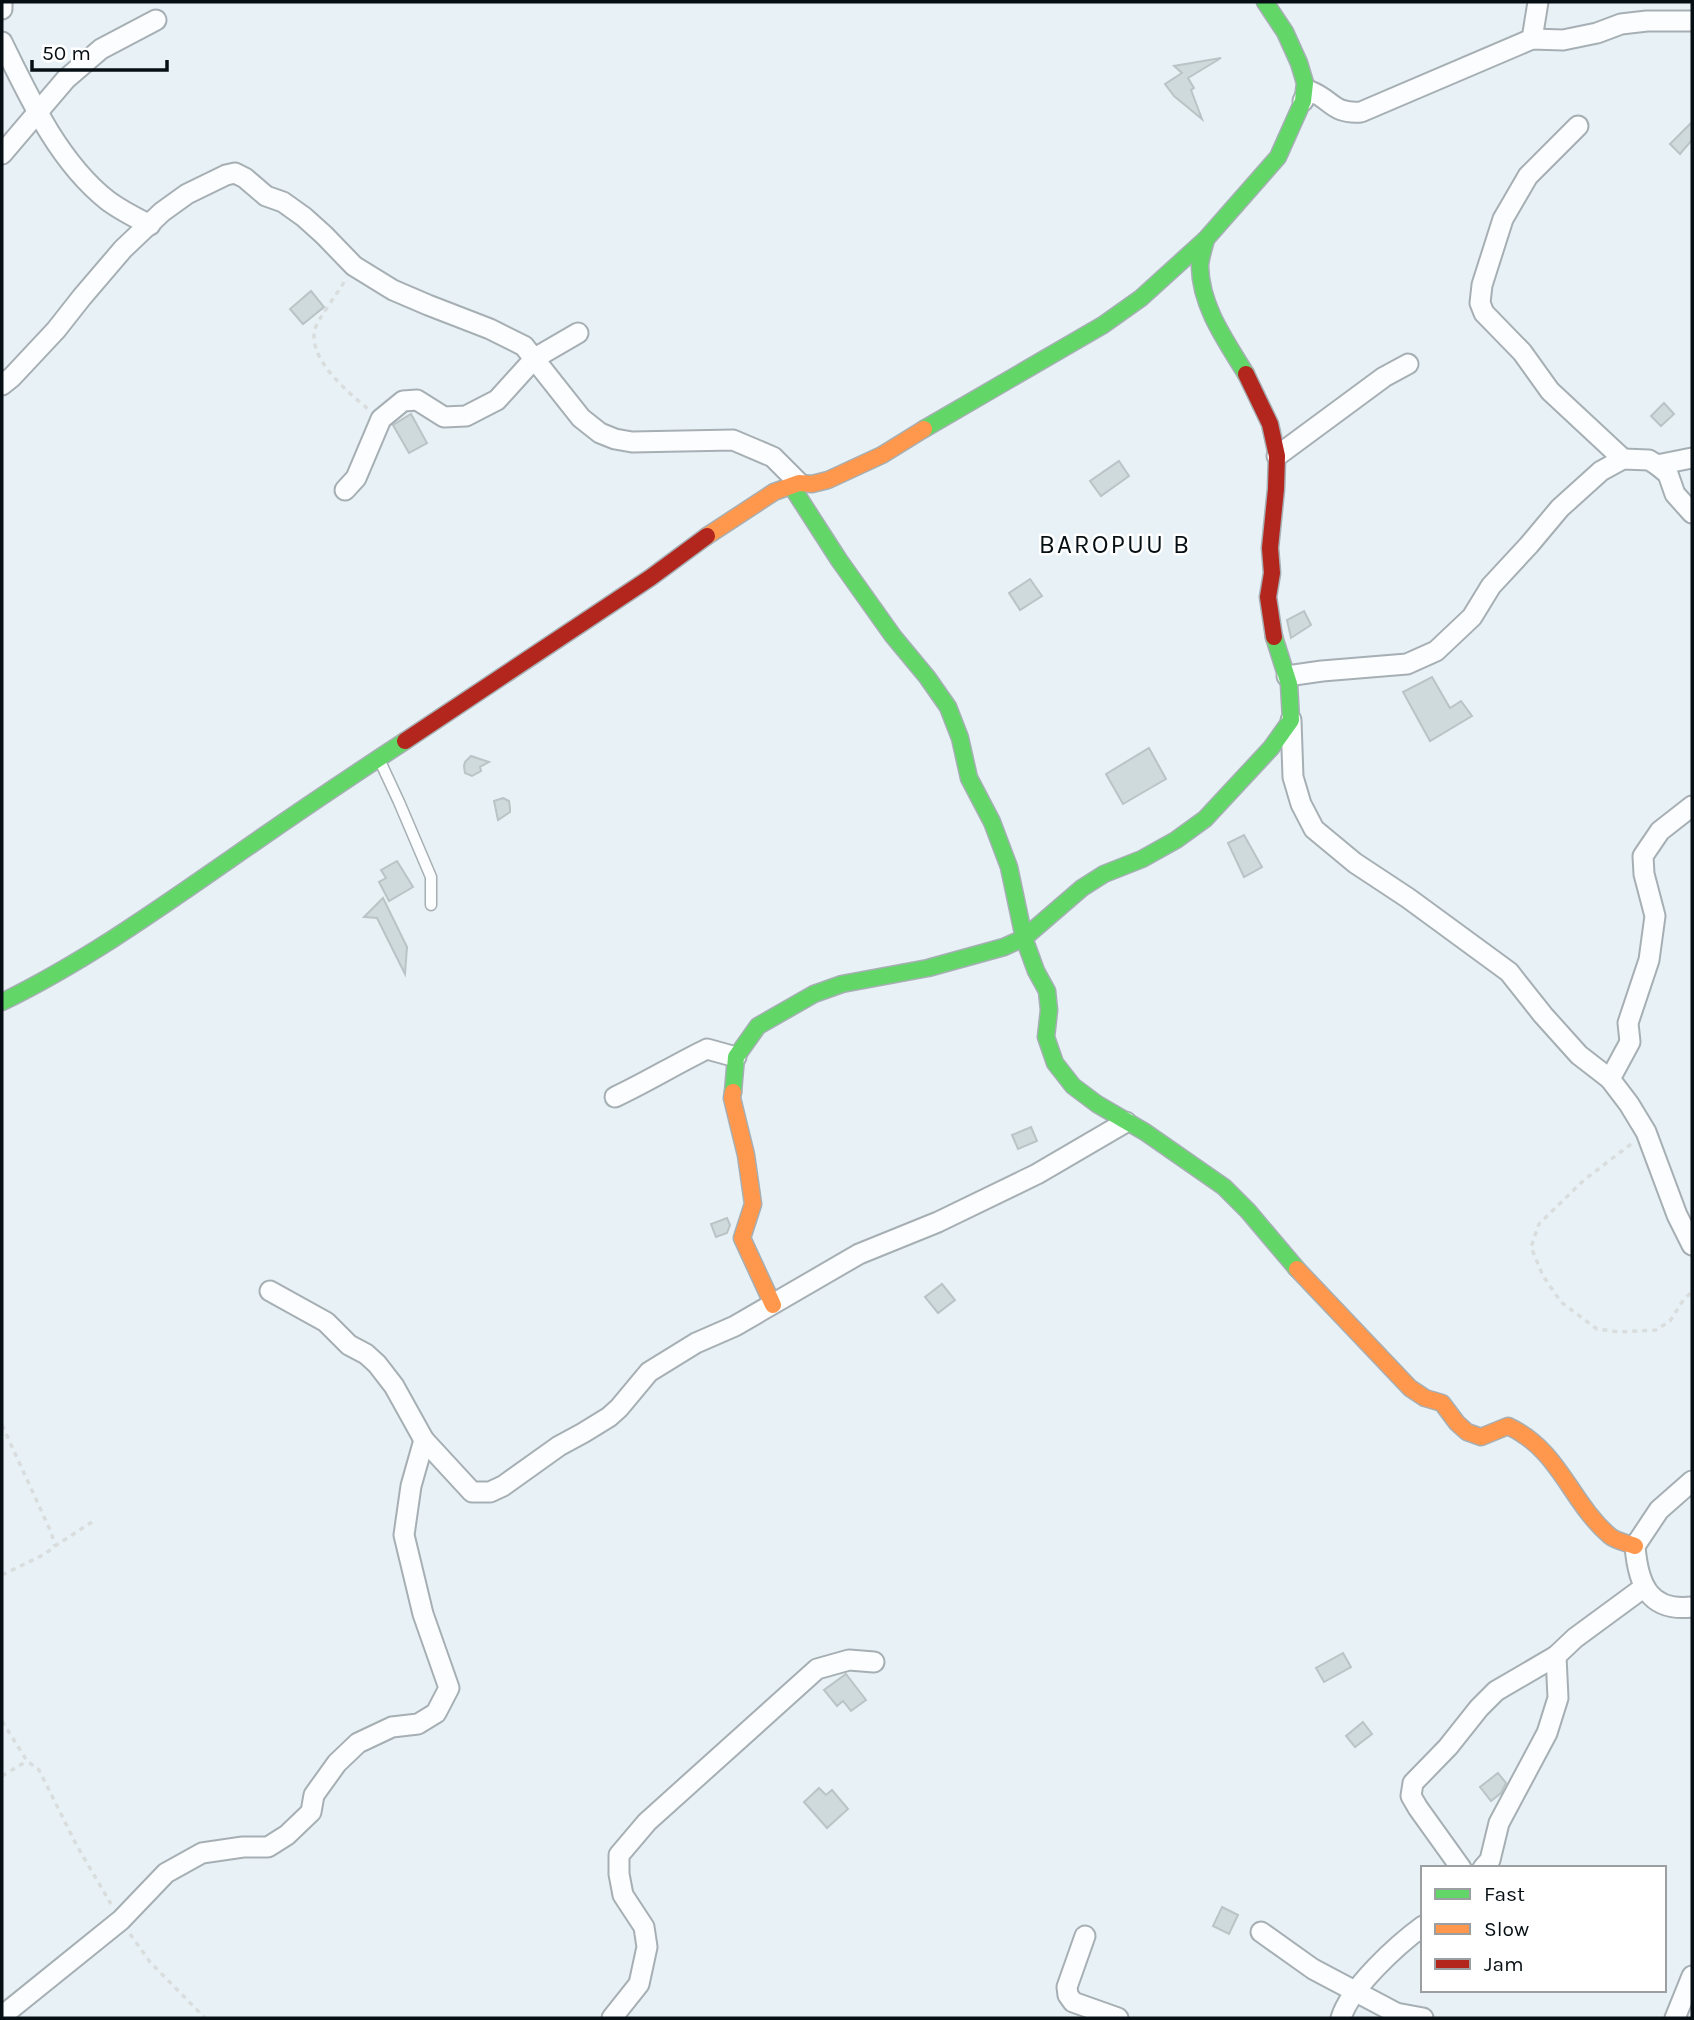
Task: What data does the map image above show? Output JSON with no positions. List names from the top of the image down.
{
  "districts": ["BAROPUU B"],
  "legend": ["Fast", "Slow", "Jam"],
  "scale_bar": "50 m"
}
